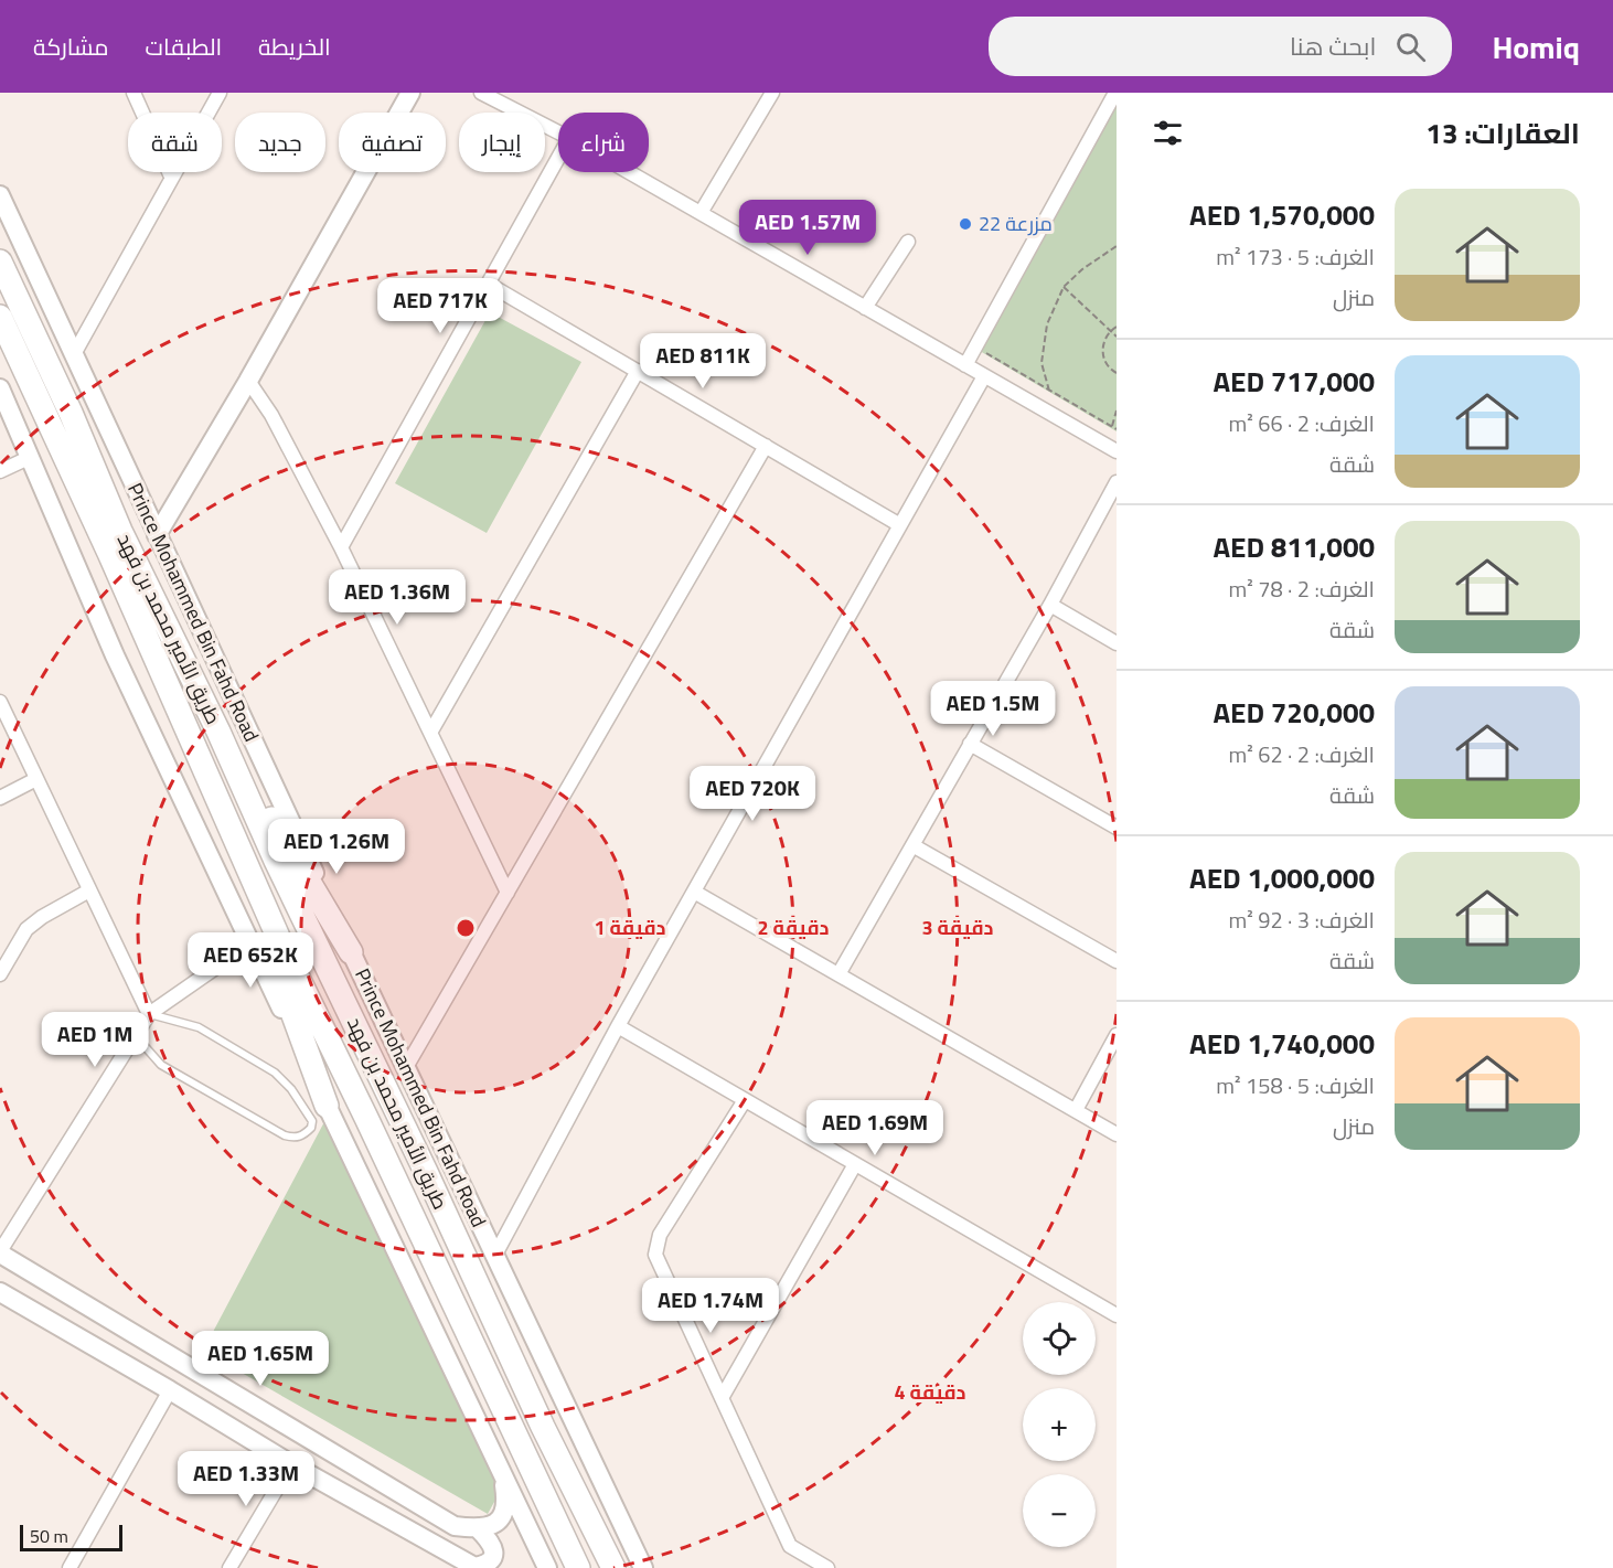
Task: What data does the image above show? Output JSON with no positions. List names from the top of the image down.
{
  "streets": {
    "highway": ["طريق الأمير محمد بن فهد"],
    "main road": ["Prince Mohammed Bin Fahd Road"]
  },
  "places": ["مزرعة 22"],
  "scale_bar": "50 m",
  "page": {
    "header": "Homiq",
    "search": "ابحث هنا",
    "nav": ["الخريطة", "الطبقات", "مشاركة"],
    "heading": "العقارات: 13",
    "chip": [
      "شراء",
      "إيجار",
      "تصفية",
      "جديد",
      "شقة"
    ],
    "list": [
      {
        "name": "AED 1,570,000",
        "note": "الغرف: 5 · 173 m² · منزل"
      },
      {
        "name": "AED 717,000",
        "note": "الغرف: 2 · 66 m² · شقة"
      },
      {
        "name": "AED 811,000",
        "note": "الغرف: 2 · 78 m² · شقة"
      },
      {
        "name": "AED 720,000",
        "note": "الغرف: 2 · 62 m² · شقة"
      },
      {
        "name": "AED 1,000,000",
        "note": "الغرف: 3 · 92 m² · شقة"
      },
      {
        "name": "AED 1,740,000",
        "note": "الغرف: 5 · 158 m² · منزل"
      }
    ],
    "price": [
      "AED 1.57M",
      "AED 717K",
      "AED 811K",
      "AED 1.36M",
      "AED 1.5M",
      "AED 720K",
      "AED 1.26M",
      "AED 652K",
      "AED 1M",
      "AED 1.69M",
      "AED 1.74M",
      "AED 1.65M",
      "AED 1.33M"
    ],
    "map_buttons": ["+", "−"],
    "scale": "50 m"
  },
  "rings": [
    "1 دقيقة",
    "2 دقيقة",
    "3 دقيقة",
    "4 دقيقة"
  ]
}
